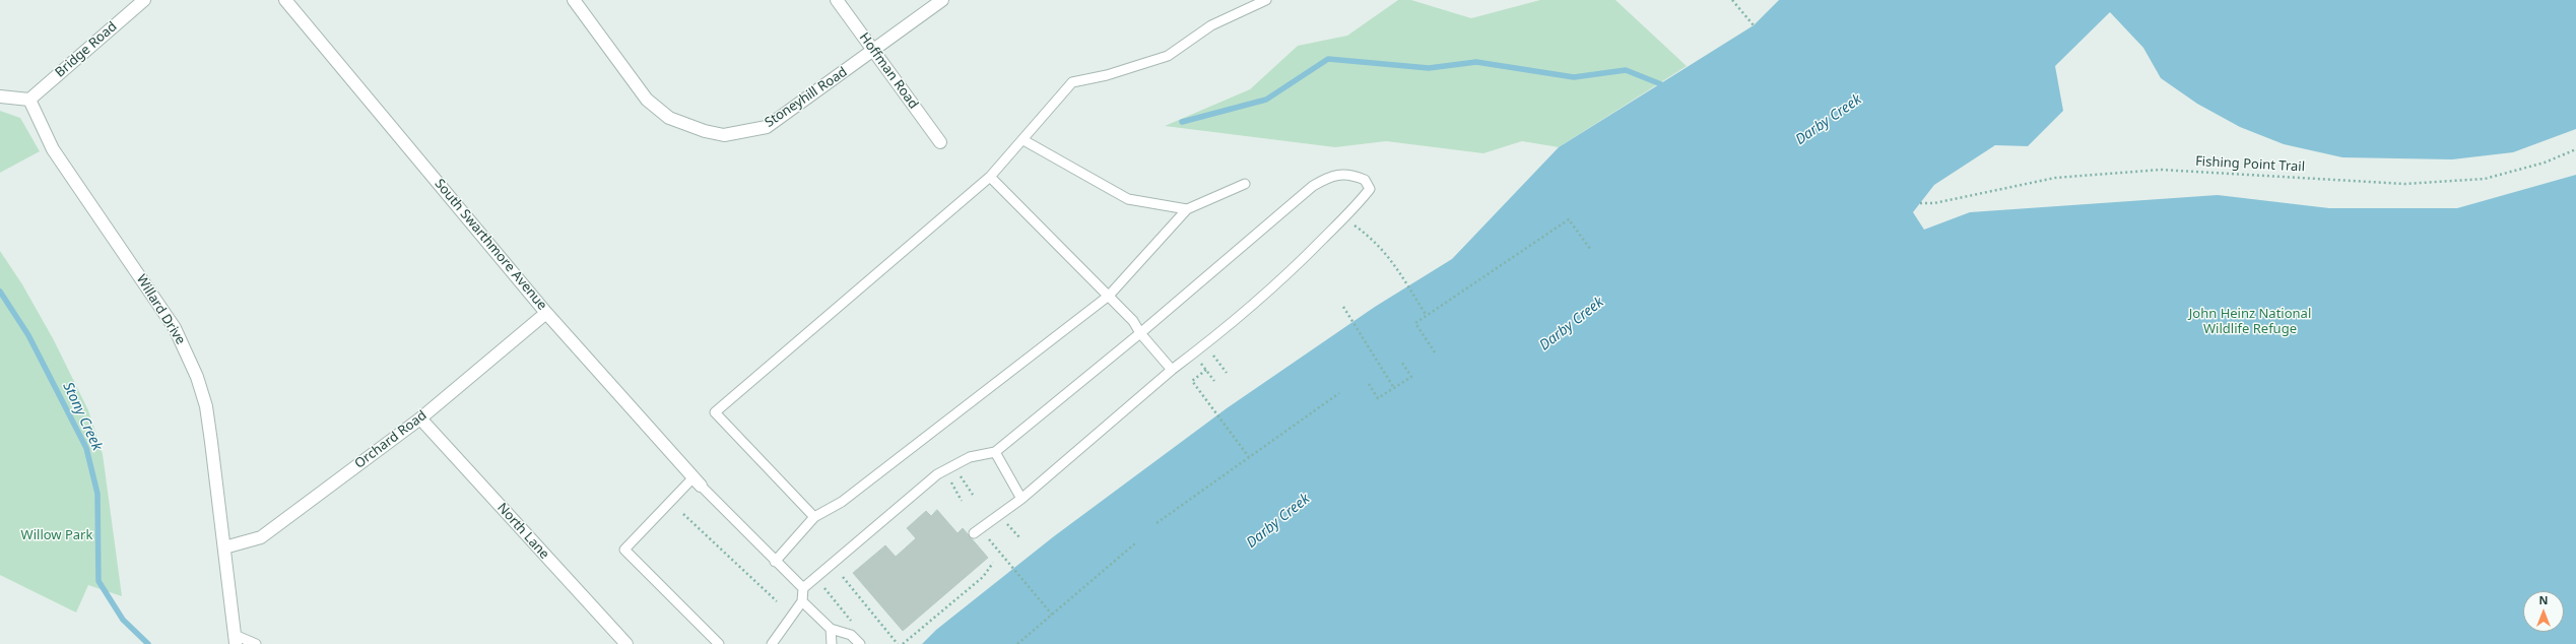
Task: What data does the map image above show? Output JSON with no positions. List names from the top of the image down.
{
  "streets": {
    "street": [
      "Bridge Road",
      "Hoffman Road",
      "Stoneyhill Road",
      "South Swarthmore Avenue",
      "Willard Drive",
      "Orchard Road",
      "North Lane"
    ],
    "path": ["Fishing Point Trail"]
  },
  "crossings": [
    ["Bridge Road", "Willard Drive"],
    ["Hoffman Road", "Stoneyhill Road"],
    ["South Swarthmore Avenue", "Orchard Road"],
    ["Willard Drive", "Orchard Road"],
    ["Orchard Road", "North Lane"]
  ],
  "water": ["Darby Creek", "Stony Creek"],
  "parks": ["John Heinz National Wildlife Refuge", "Willow Park"],
  "north": "top"
}
